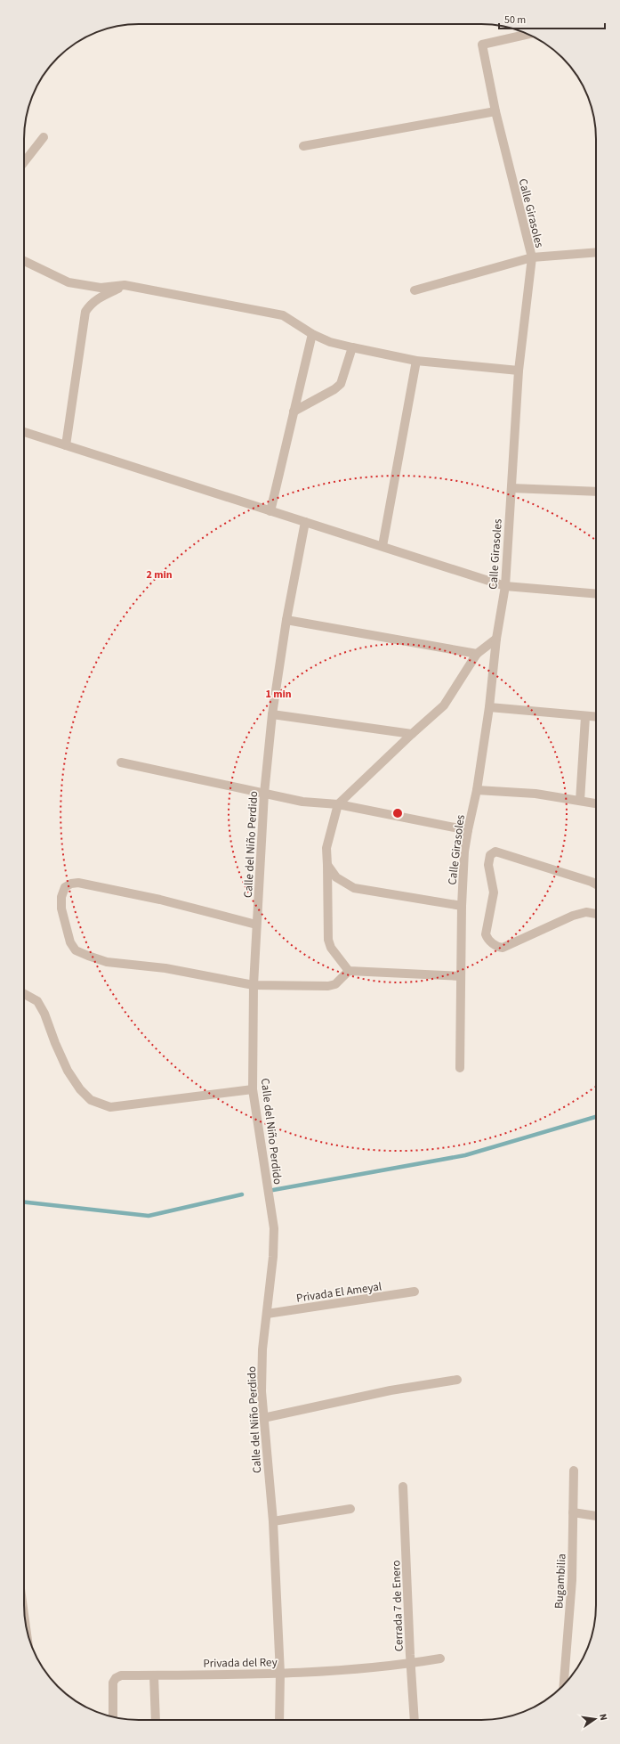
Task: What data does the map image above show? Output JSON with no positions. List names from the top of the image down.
{
  "streets": {
    "street": [
      "Calle Girasoles",
      "Calle del Niño Perdido",
      "Privada El Ameyal",
      "Bugambilia",
      "Cerrada 7 de Enero",
      "Privada del Rey"
    ]
  },
  "crossings": [
    ["Calle del Niño Perdido", "Privada El Ameyal"],
    ["Calle del Niño Perdido", "Privada del Rey"],
    ["Cerrada 7 de Enero", "Privada del Rey"]
  ],
  "scale_bar": "50 m",
  "north": "right",
  "rings": ["2 min", "1 min"]
}
